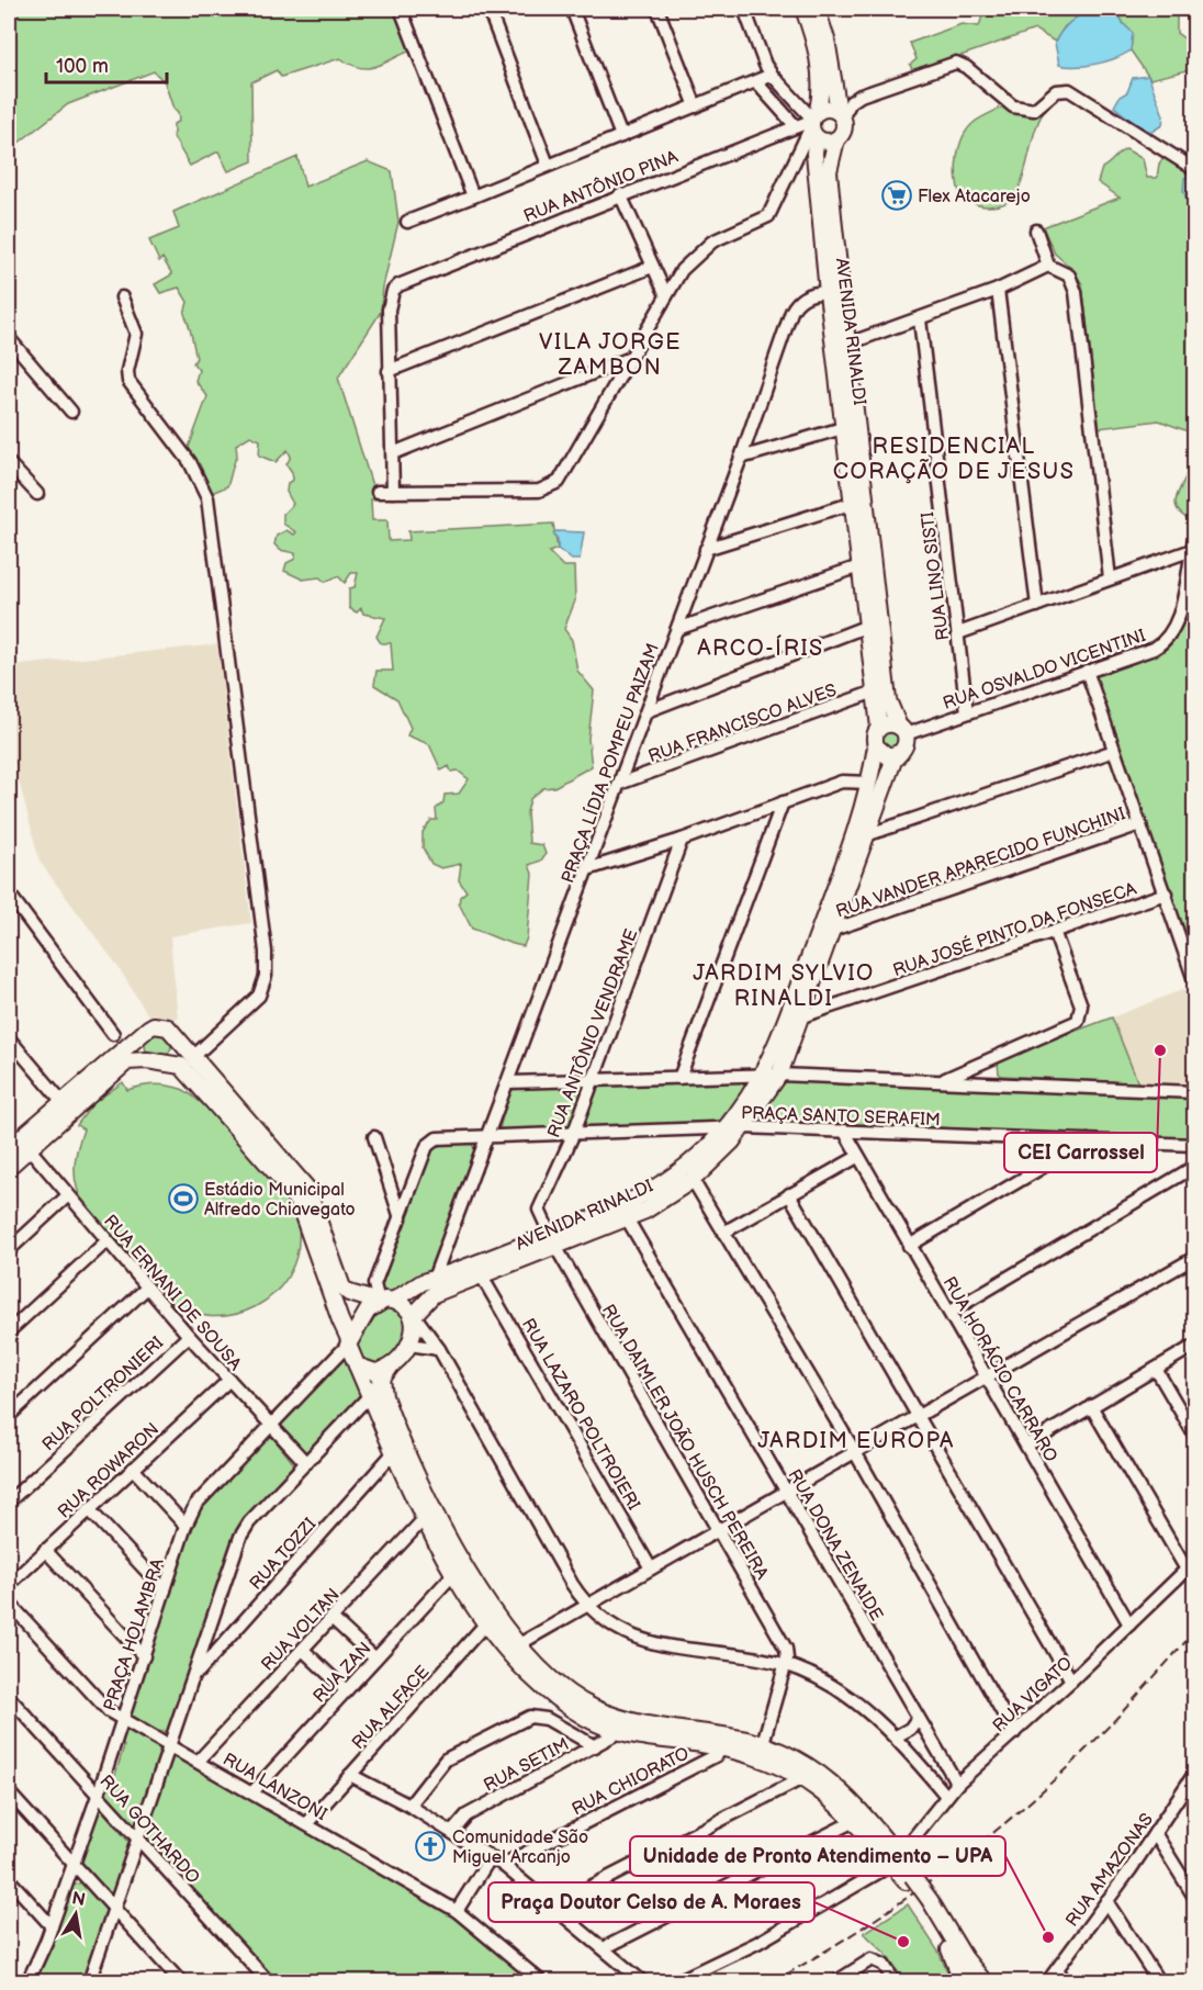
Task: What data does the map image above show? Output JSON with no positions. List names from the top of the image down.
{
  "streets": {
    "main road": ["AVENIDA RINALDI"],
    "street": [
      "RUA ANTÔNIO PINA",
      "RUA LINO SISTI",
      "RUA OSVALDO VICENTINI",
      "RUA FRANCISCO ALVES",
      "PRAÇA LÍDIA POMPEU PAIZAM",
      "RUA VANDER APARECIDO FUNCHINI",
      "RUA JOSÉ PINTO DA FONSECA",
      "RUA ANTÔNIO VENDRAME",
      "PRAÇA SANTO SERAFIM",
      "RUA ERNANI DE SOUSA",
      "RUA HORÁCIO CARRARO",
      "RUA POLTRONIERI",
      "RUA LAZARO POLTROIERI",
      "RUA DAIMLER JOÃO HUSCH PEREIRA",
      "RUA ROWARON",
      "RUA DONA ZENAIDE",
      "RUA TOZZI",
      "RUA VOLTAN",
      "PRAÇA HOLAMBRA",
      "RUA ZAN",
      "RUA VIGATO",
      "RUA ALFACE",
      "RUA SETIM",
      "RUA CHIORATO",
      "RUA LANZONI",
      "RUA GOTHARDO",
      "RUA AMAZONAS"
    ]
  },
  "crossings": [
    ["RUA ANTÔNIO PINA", "AVENIDA RINALDI"],
    ["AVENIDA RINALDI", "RUA OSVALDO VICENTINI"],
    ["AVENIDA RINALDI", "RUA FRANCISCO ALVES"],
    ["AVENIDA RINALDI", "PRAÇA LÍDIA POMPEU PAIZAM"],
    ["AVENIDA RINALDI", "RUA VANDER APARECIDO FUNCHINI"],
    ["AVENIDA RINALDI", "RUA JOSÉ PINTO DA FONSECA"],
    ["AVENIDA RINALDI", "RUA ANTÔNIO VENDRAME"],
    ["AVENIDA RINALDI", "PRAÇA SANTO SERAFIM"],
    ["AVENIDA RINALDI", "RUA LAZARO POLTROIERI"],
    ["AVENIDA RINALDI", "RUA DAIMLER JOÃO HUSCH PEREIRA"],
    ["AVENIDA RINALDI", "RUA DONA ZENAIDE"],
    ["AVENIDA RINALDI", "PRAÇA HOLAMBRA"],
    ["RUA LINO SISTI", "RUA OSVALDO VICENTINI"],
    ["RUA FRANCISCO ALVES", "PRAÇA LÍDIA POMPEU PAIZAM"],
    ["PRAÇA LÍDIA POMPEU PAIZAM", "PRAÇA SANTO SERAFIM"],
    ["RUA ANTÔNIO VENDRAME", "PRAÇA SANTO SERAFIM"],
    ["RUA ANTÔNIO VENDRAME", "RUA DAIMLER JOÃO HUSCH PEREIRA"],
    ["PRAÇA SANTO SERAFIM", "RUA HORÁCIO CARRARO"],
    ["RUA ERNANI DE SOUSA", "RUA POLTRONIERI"],
    ["RUA ERNANI DE SOUSA", "RUA ROWARON"],
    ["RUA ERNANI DE SOUSA", "PRAÇA HOLAMBRA"],
    ["RUA HORÁCIO CARRARO", "RUA VIGATO"],
    ["RUA DONA ZENAIDE", "RUA VIGATO"],
    ["RUA VOLTAN", "RUA LANZONI"],
    ["PRAÇA HOLAMBRA", "RUA LANZONI"],
    ["PRAÇA HOLAMBRA", "RUA GOTHARDO"],
    ["RUA ZAN", "RUA LANZONI"],
    ["RUA ALFACE", "RUA LANZONI"]
  ],
  "districts": [
    "VILA JORGE ZAMBON",
    "RESIDENCIAL CORAÇÃO DE JESUS",
    "ARCO-ÍRIS",
    "JARDIM SYLVIO RINALDI",
    "JARDIM EUROPA"
  ],
  "places": {
    "supermarket": ["Flex Atacarejo"],
    "other": ["CEI Carrossel", "Unidade de Pronto Atendimento – UPA", "Praça Doutor Celso de A. Moraes"],
    "sports": ["Estádio Municipal Alfredo Chiavegato"],
    "church": ["Comunidade São Miguel Arcanjo"]
  },
  "scale_bar": "100 m",
  "north": "top"
}
